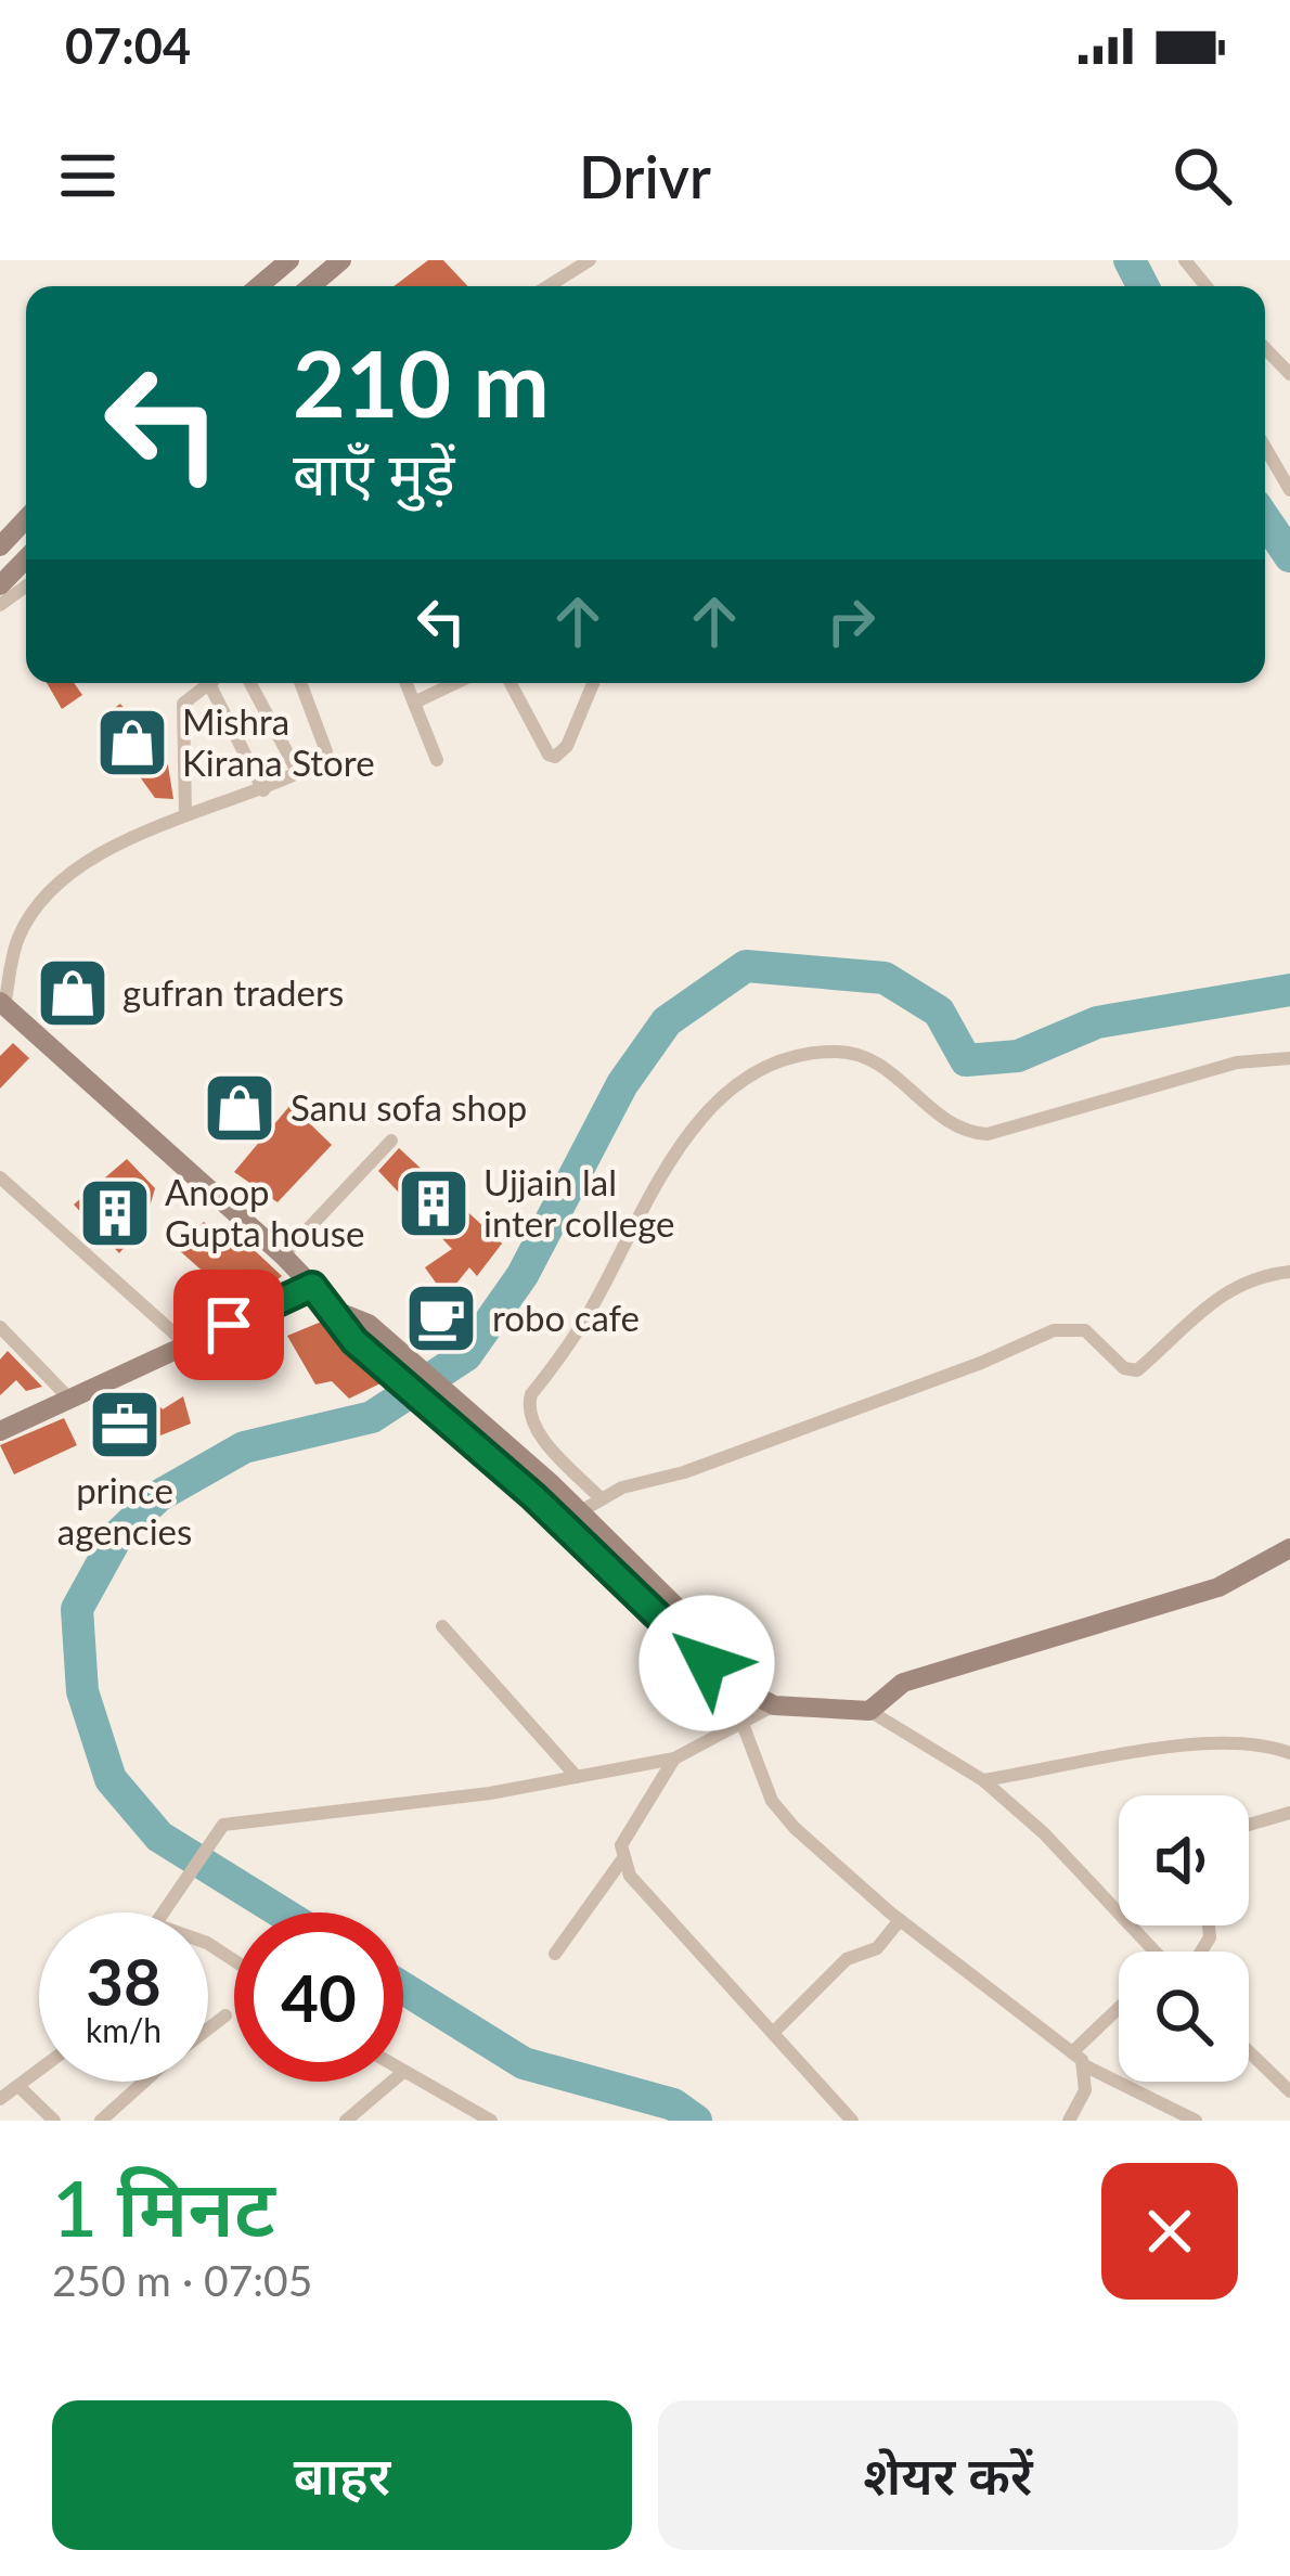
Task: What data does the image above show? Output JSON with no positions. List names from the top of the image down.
{
  "places": {
    "shop": ["Mishra Kirana Store", "gufran traders", "Sanu sofa shop"],
    "building": ["Ujjain lal inter college", "Anoop Gupta house"],
    "cafe": ["robo cafe"],
    "office": ["prince agencies"]
  },
  "page": {
    "status": "07:04",
    "header": "Drivr",
    "turn": ["210 m", "बाएँ मुड़ें"],
    "speed": "38 km/h",
    "limit": "40",
    "heading": ["1 मिनट", "250 m · 07:05"],
    "buttons": ["बाहर", "शेयर करें"]
  }
}
